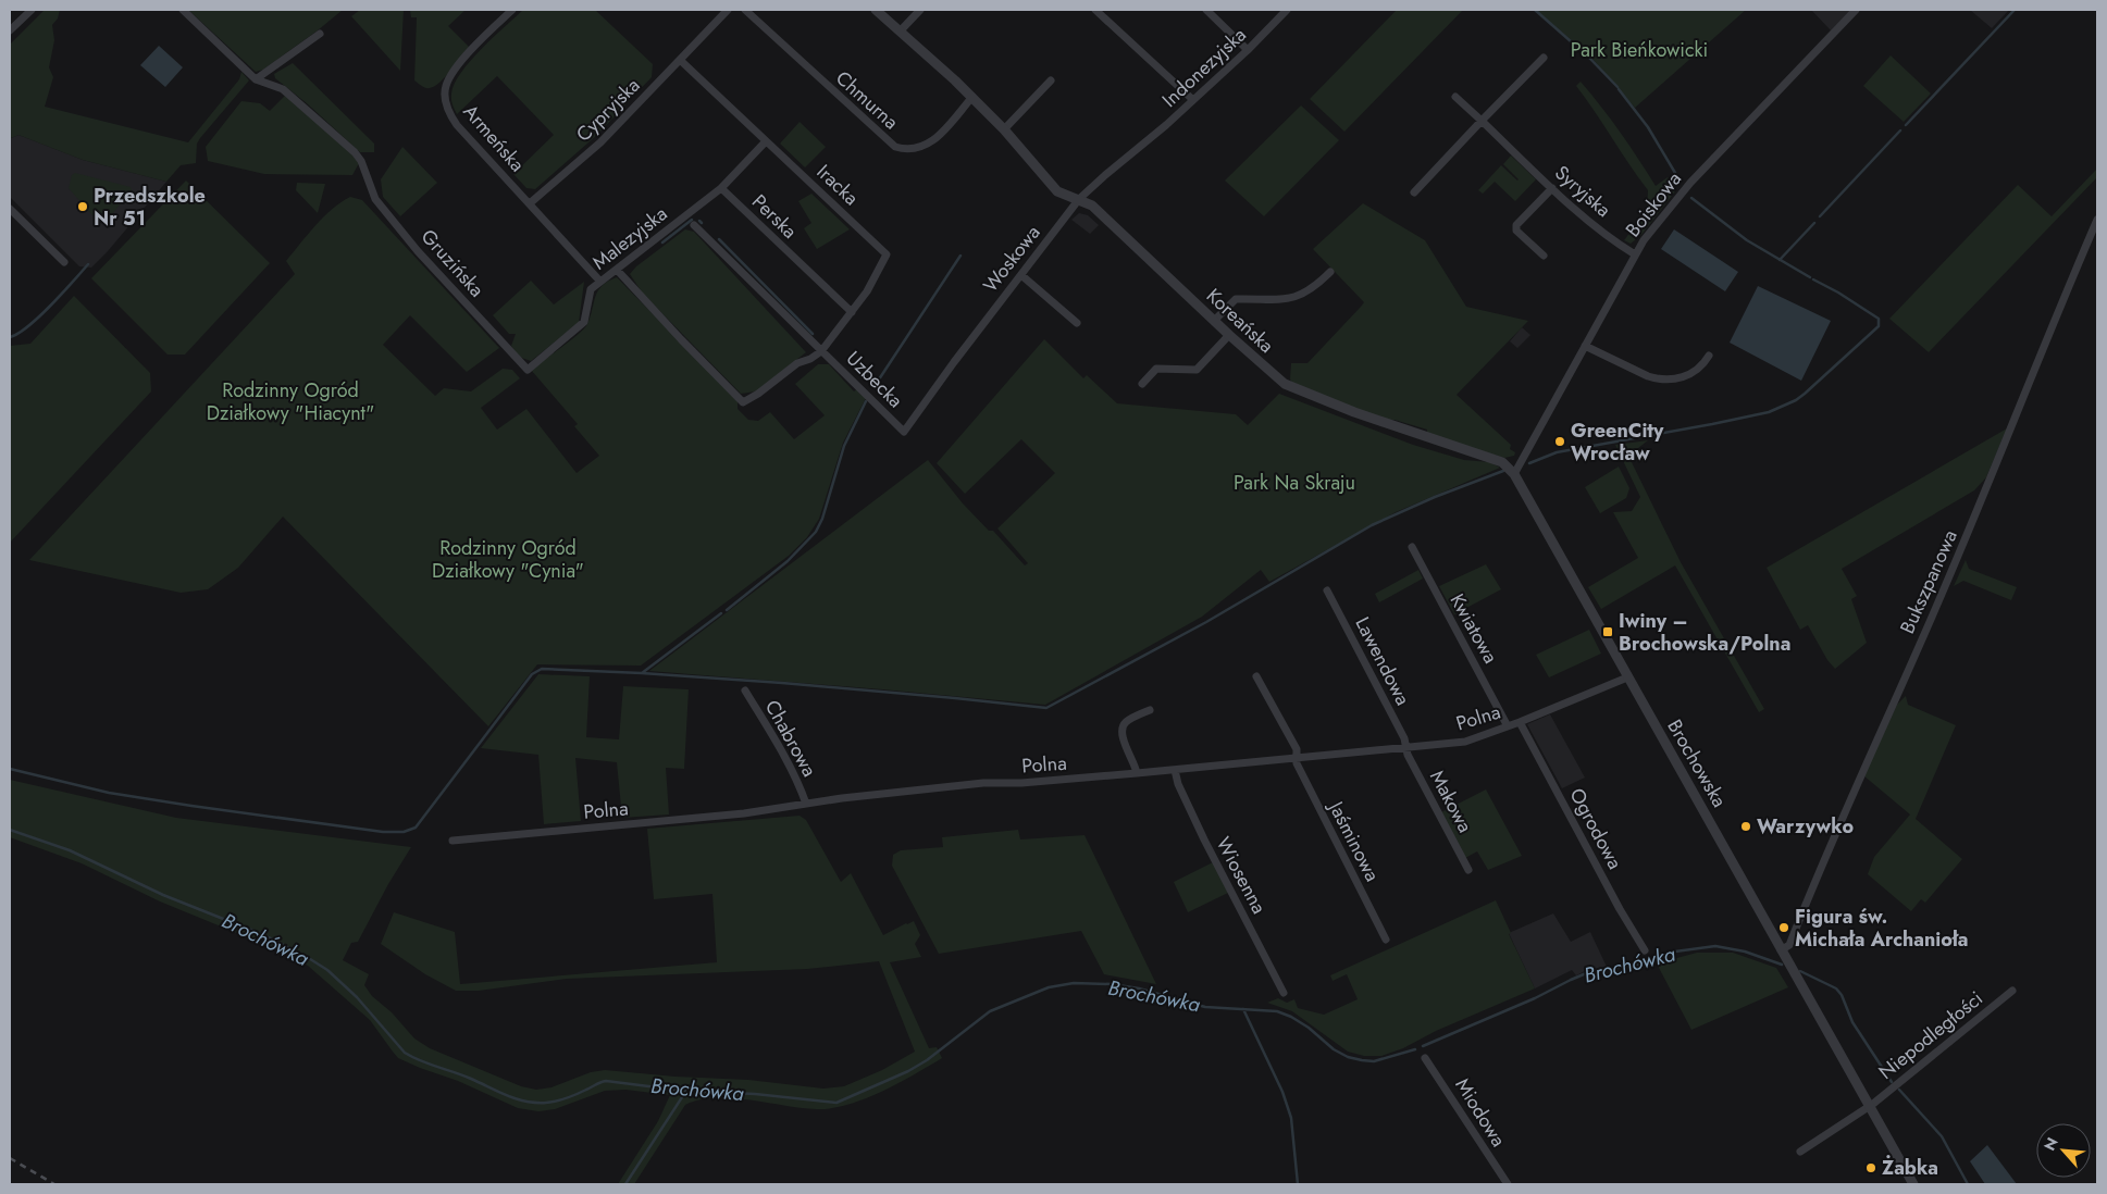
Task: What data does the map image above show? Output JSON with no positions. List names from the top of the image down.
{
  "streets": {
    "street": [
      "Indonezyjska",
      "Chmurna",
      "Cypryjska",
      "Armeńska",
      "Iracka",
      "Syryjska",
      "Boiskowa",
      "Perska",
      "Malezyjska",
      "Woskowa",
      "Gruzińska",
      "Koreańska",
      "Uzbecka",
      "Bukszpanowa",
      "Kwiatowa",
      "Lawendowa",
      "Polna",
      "Chabrowa",
      "Brochowska",
      "Makowa",
      "Ogrodowa",
      "Jaśminowa",
      "Wiosenna",
      "Niepodległości",
      "Miodowa"
    ]
  },
  "crossings": [
    ["Indonezyjska", "Woskowa"],
    ["Chmurna", "Koreańska"],
    ["Cypryjska", "Armeńska"],
    ["Cypryjska", "Iracka"],
    ["Armeńska", "Malezyjska"],
    ["Iracka", "Perska"],
    ["Iracka", "Uzbecka"],
    ["Syryjska", "Boiskowa"],
    ["Boiskowa", "Brochowska"],
    ["Perska", "Malezyjska"],
    ["Malezyjska", "Gruzińska"],
    ["Woskowa", "Koreańska"],
    ["Woskowa", "Uzbecka"],
    ["Koreańska", "Brochowska"],
    ["Bukszpanowa", "Brochowska"],
    ["Kwiatowa", "Polna"],
    ["Lawendowa", "Polna"],
    ["Lawendowa", "Makowa"],
    ["Polna", "Chabrowa"],
    ["Polna", "Brochowska"],
    ["Polna", "Makowa"],
    ["Polna", "Ogrodowa"],
    ["Polna", "Jaśminowa"],
    ["Polna", "Wiosenna"],
    ["Brochowska", "Niepodległości"]
  ],
  "water": ["Brochówka"],
  "parks": [
    "Park Bieńkowicki",
    "Rodzinny Ogród Działkowy \"Hiacynt\"",
    "Park Na Skraju",
    "Rodzinny Ogród Działkowy \"Cynia\""
  ],
  "places": {
    "other": [
      "Przedszkole Nr 51",
      "GreenCity Wrocław",
      "Warzywko",
      "Figura św. Michała Archanioła",
      "Żabka"
    ],
    "transit": ["Iwiny – Brochowska/Polna"]
  },
  "north": "top left"
}
